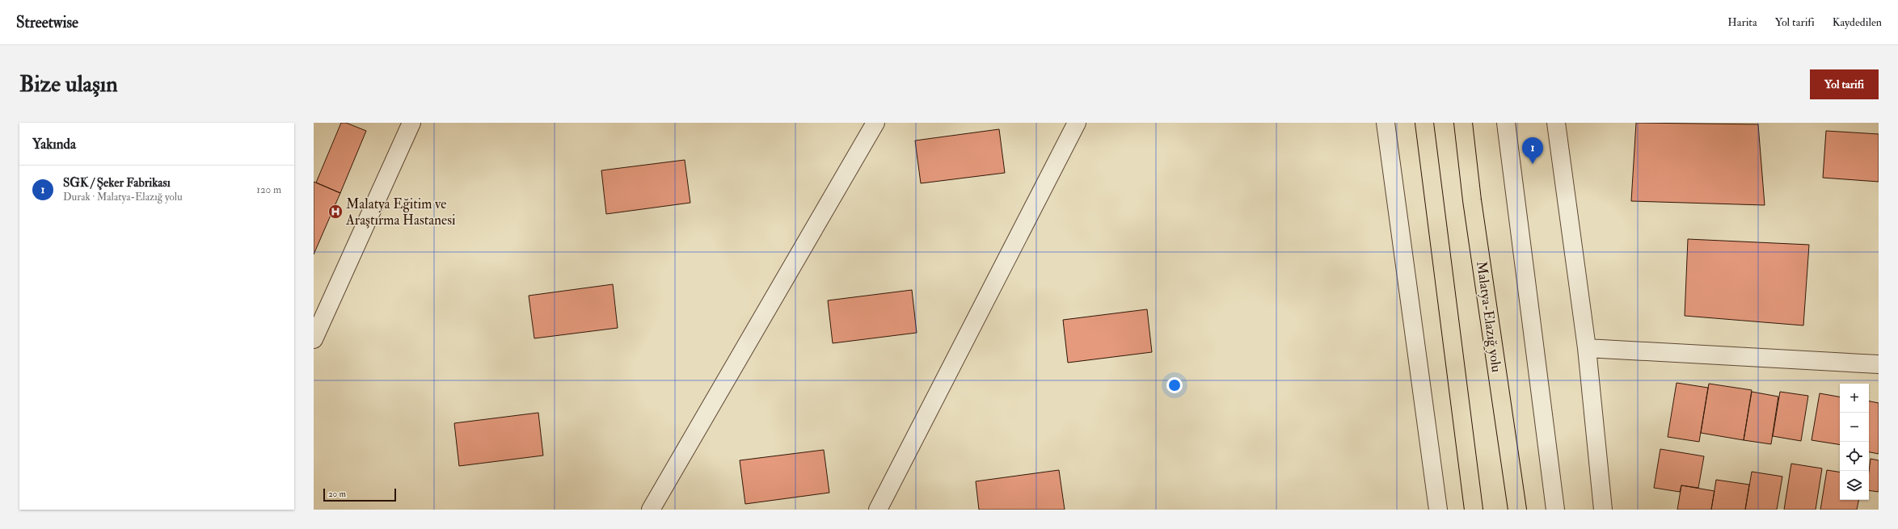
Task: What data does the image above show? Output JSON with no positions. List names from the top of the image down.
{
  "streets": {
    "highway": ["Malatya-Elazığ yolu"]
  },
  "places": {
    "hospital": ["Malatya Eğitim ve Araştırma Hastanesi"]
  },
  "scale_bar": "20 m",
  "page": {
    "header": "Streetwise",
    "nav": ["Harita", "Yol tarifi", "Kaydedilen"],
    "buttons": "Yol tarifi",
    "title": "Bize ulaşın",
    "heading": "Yakında",
    "pins": "1",
    "list": [
      {
        "mark": "1",
        "name": "SGK / Şeker Fabrikası",
        "note": "Durak · Malatya-Elazığ yolu",
        "value": "120 m"
      }
    ],
    "map_buttons": ["+", "−"],
    "scale": "20 m"
  }
}
